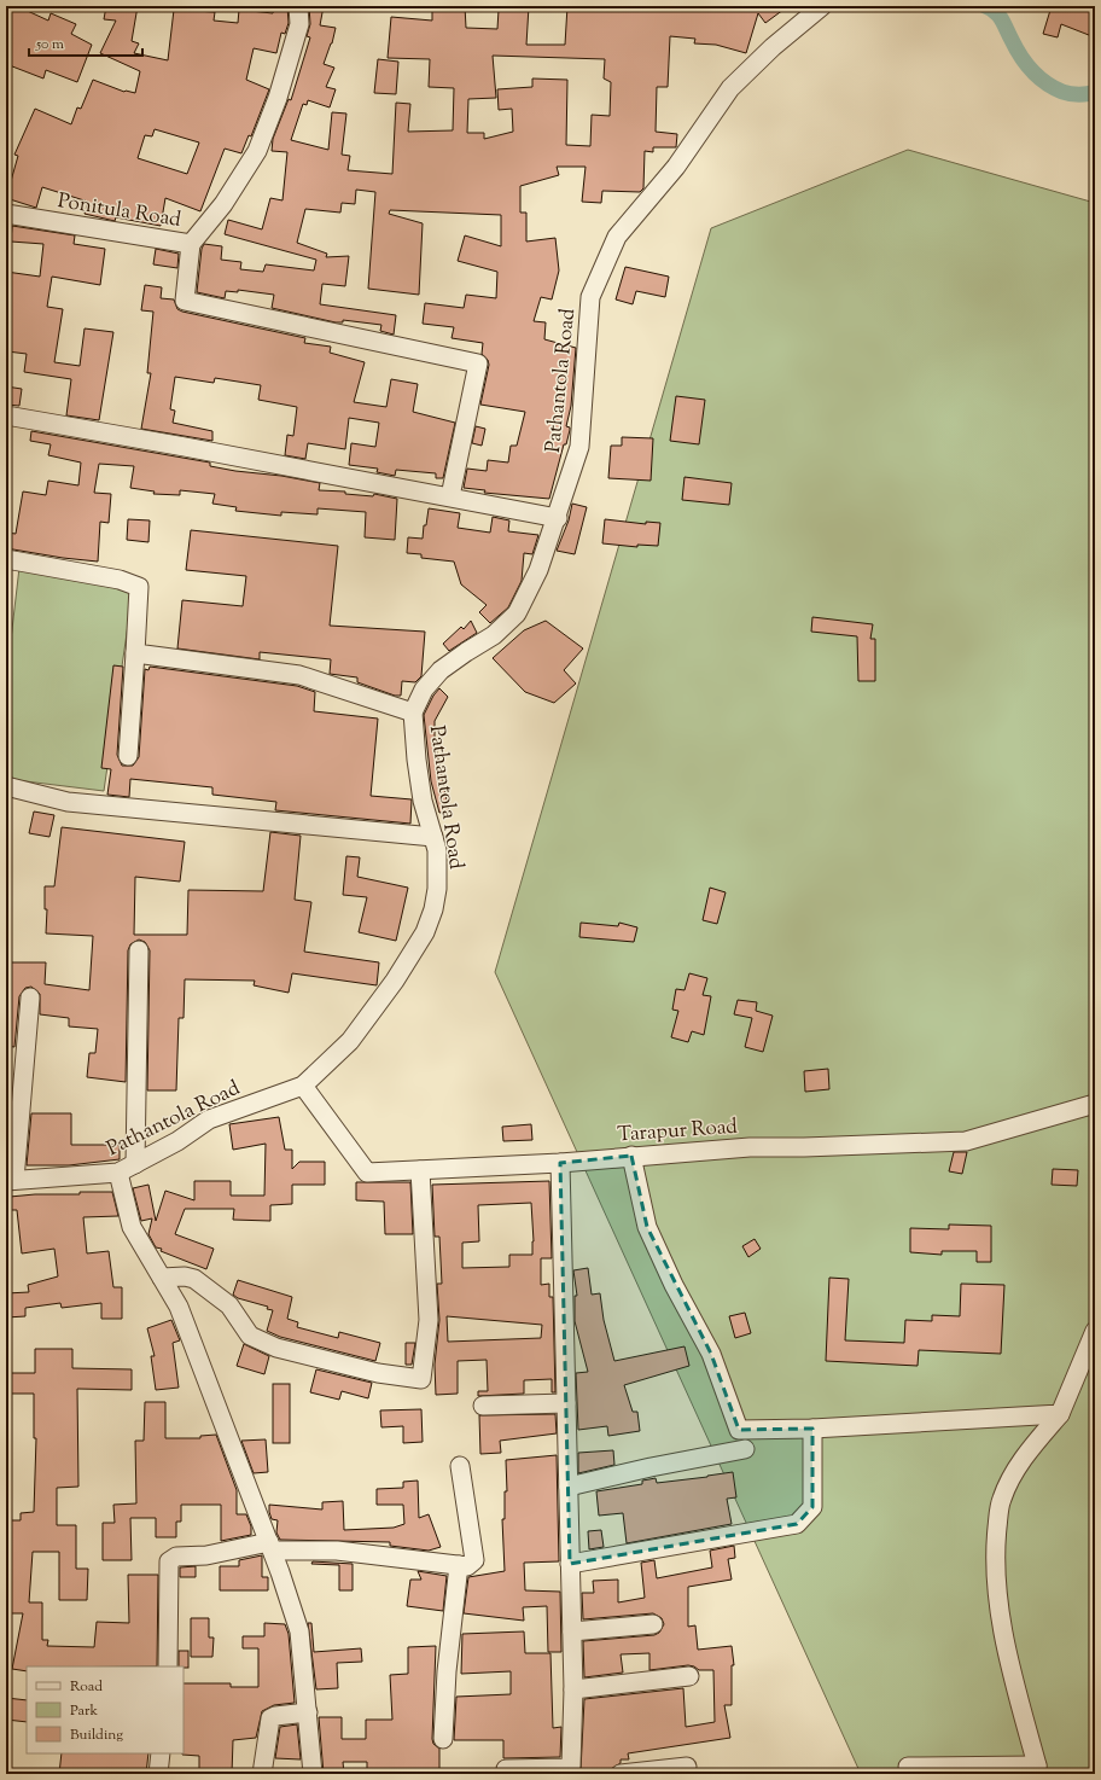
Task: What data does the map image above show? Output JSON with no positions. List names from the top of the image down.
{
  "streets": {
    "street": ["Ponitula Road", "Pathantola Road", "Tarapur Road"]
  },
  "crossings": [
    ["Pathantola Road", "Tarapur Road"]
  ],
  "legend": ["Road", "Park", "Building"],
  "scale_bar": "50 m"
}
